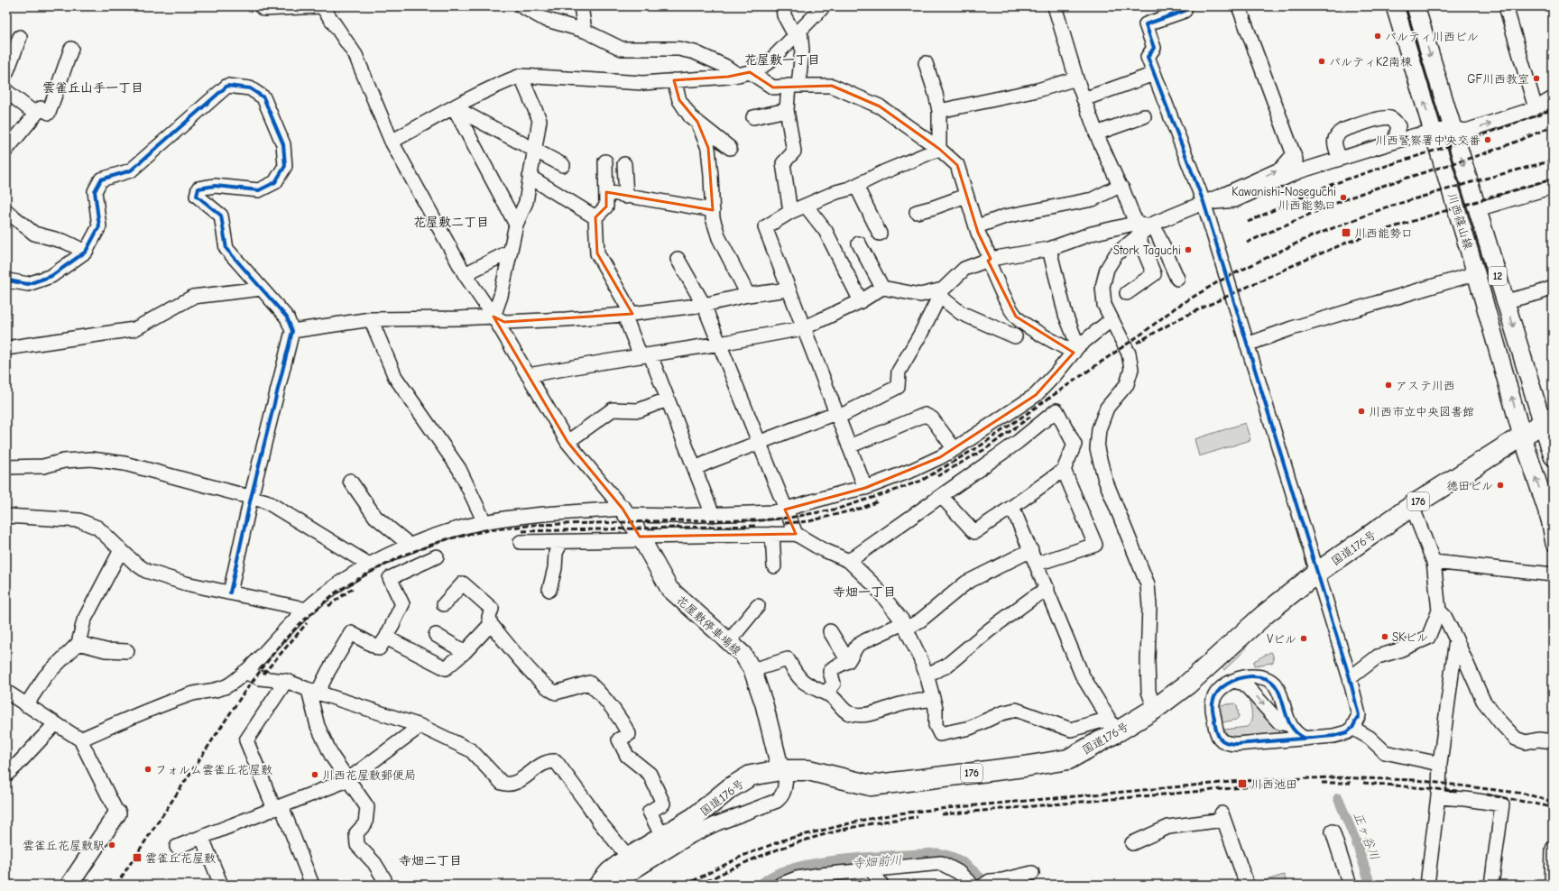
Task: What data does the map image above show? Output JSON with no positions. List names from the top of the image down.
{
  "streets": {
    "highway": ["176", "国道176号"],
    "main road": ["川西篠山線", "12", "花屋敷停車場線"]
  },
  "crossings": [
    ["川西篠山線", "国道176号"],
    ["国道176号", "花屋敷停車場線"]
  ],
  "districts": [
    "花屋敷一丁目",
    "雲雀丘山手一丁目",
    "花屋敷二丁目",
    "寺畑一丁目",
    "寺畑二丁目"
  ],
  "water": ["正ヶ谷川", "寺畑前川"],
  "places": {
    "other": [
      "パルティ川西ビル",
      "パルティK2南棟",
      "GF川西教室",
      "川西警察署中央交番",
      "Kawanishi-Noseguchi 川西能勢口",
      "Stork Taguchi",
      "アステ川西",
      "川西市立中央図書館",
      "徳田ビル",
      "SKビル",
      "Vビル",
      "フォルム雲雀丘花屋敷",
      "川西花屋敷郵便局",
      "雲雀丘花屋敷駅"
    ],
    "transit": ["川西能勢口", "川西池田", "雲雀丘花屋敷"]
  }
}
